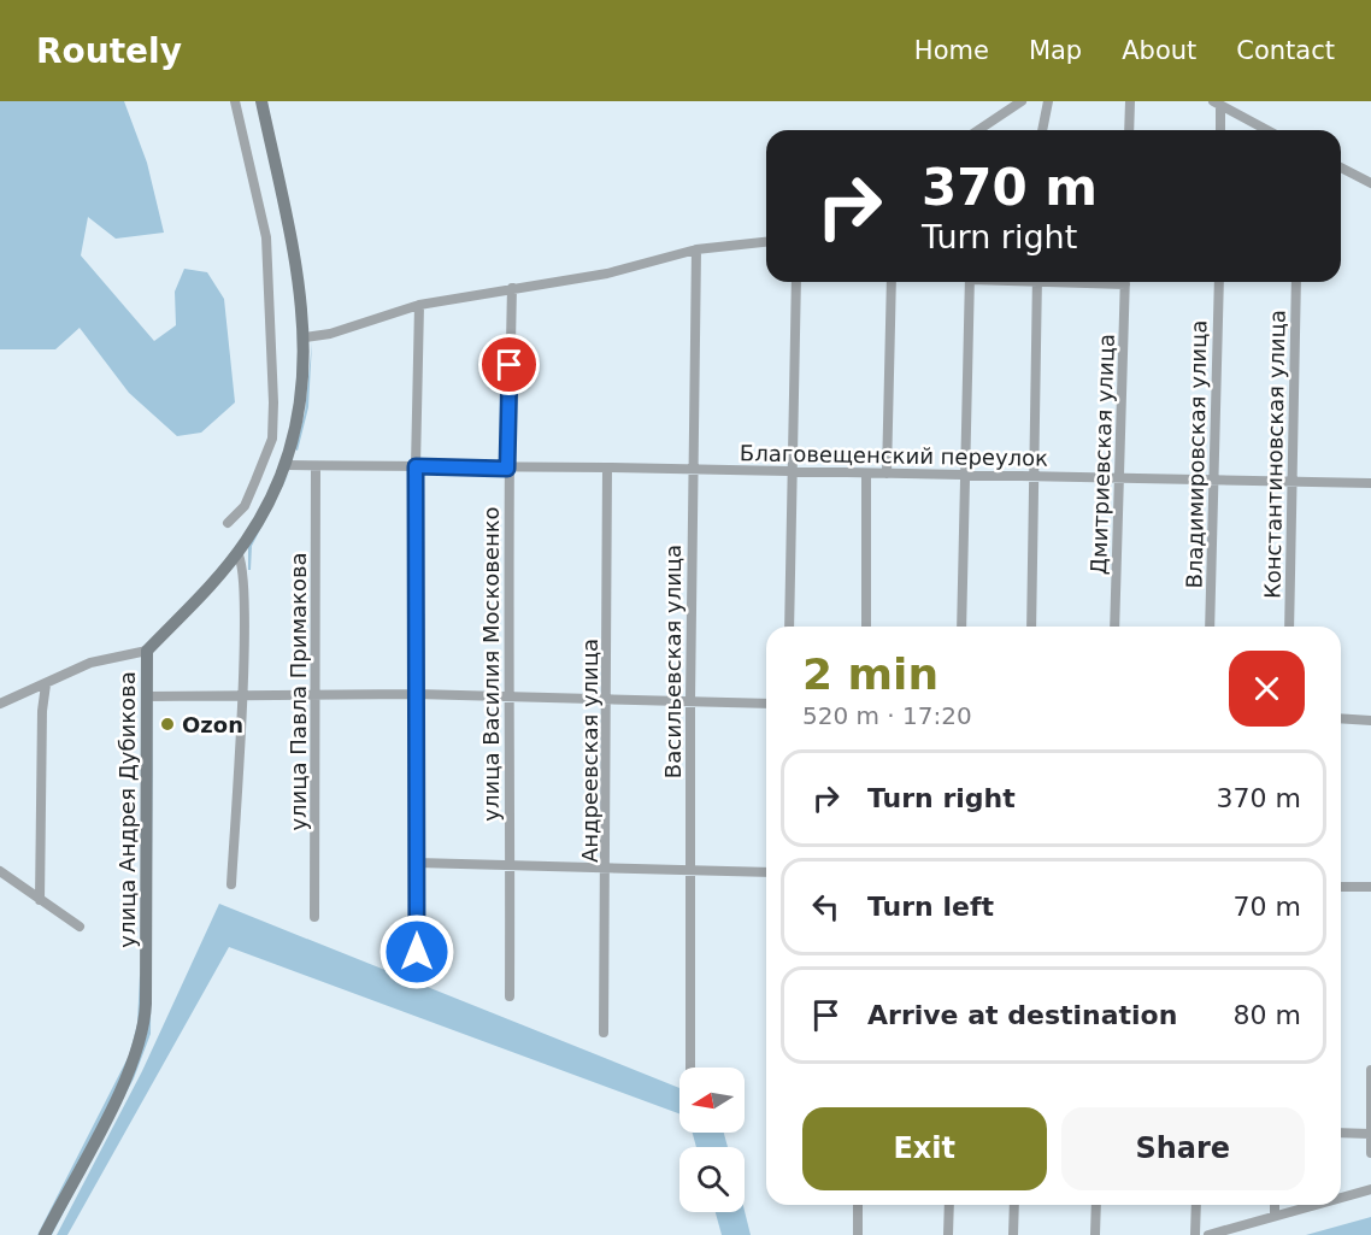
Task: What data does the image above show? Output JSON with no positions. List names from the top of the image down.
{
  "streets": {
    "street": [
      "Дмитриевская улица",
      "Владимировская улица",
      "Константиновская улица",
      "Благовещенский переулок",
      "Васильевская улица",
      "улица Василия Московенко",
      "улица Павла Примакова",
      "Андреевская улица",
      "улица Андрея Дубикова"
    ]
  },
  "crossings": [
    ["Дмитриевская улица", "Благовещенский переулок"],
    ["Владимировская улица", "Благовещенский переулок"],
    ["Константиновская улица", "Благовещенский переулок"],
    ["Благовещенский переулок", "Васильевская улица"],
    ["Благовещенский переулок", "улица Василия Московенко"],
    ["Благовещенский переулок", "улица Павла Примакова"],
    ["Благовещенский переулок", "Андреевская улица"]
  ],
  "places": ["Ozon"],
  "north": "left",
  "page": {
    "header": "Routely",
    "nav": [
      "Home",
      "Map",
      "About",
      "Contact"
    ],
    "turn": ["370 m", "Turn right"],
    "heading": ["2 min", "520 m · 17:20"],
    "list": [
      {
        "name": "Turn right",
        "value": "370 m"
      },
      {
        "name": "Turn left",
        "value": "70 m"
      },
      {
        "name": "Arrive at destination",
        "value": "80 m"
      }
    ],
    "buttons": ["Exit", "Share"]
  }
}
